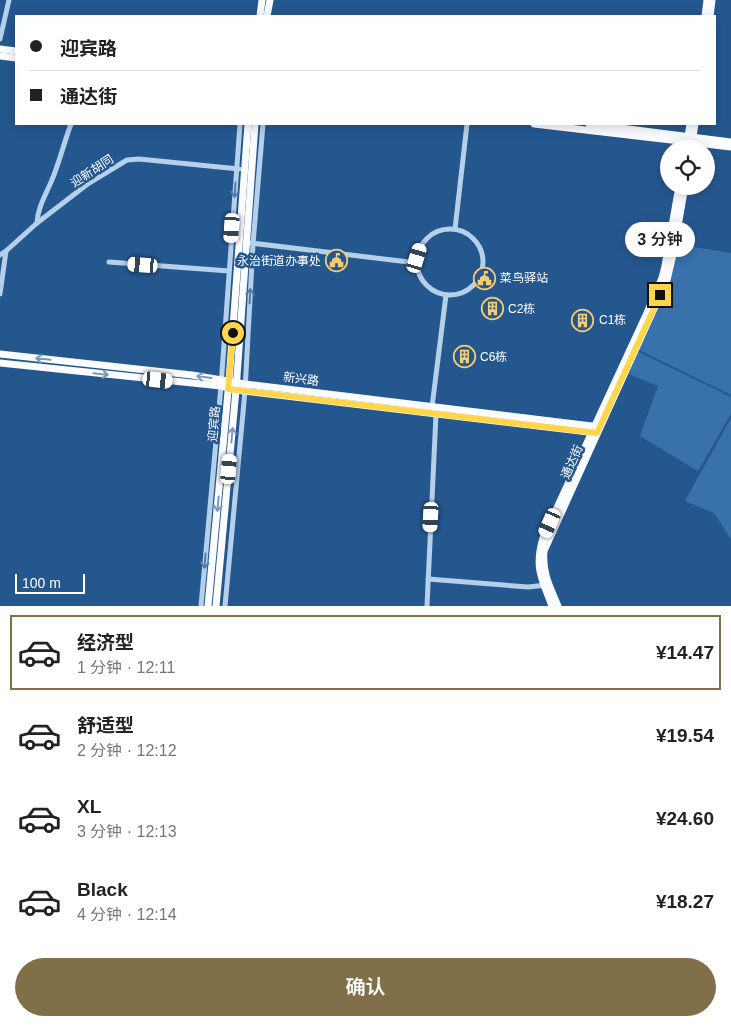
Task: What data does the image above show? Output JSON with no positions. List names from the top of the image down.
{
  "streets": {
    "main road": ["新兴路", "迎宾路", "通达街"],
    "street": ["迎新胡同"]
  },
  "crossings": [
    ["迎新胡同", "迎宾路"],
    ["新兴路", "迎宾路"],
    ["新兴路", "通达街"]
  ],
  "places": {
    "public building": ["永治街道办事处", "菜鸟驿站"],
    "building": ["C2栋", "C1栋", "C6栋"]
  },
  "scale_bar": "100 m",
  "page": {
    "banner": ["迎宾路", "通达街"],
    "bubble": "3 分钟",
    "scale": "100 m",
    "list": [
      {
        "name": "经济型",
        "note": "1 分钟 · 12:11",
        "value": "¥14.47"
      },
      {
        "name": "舒适型",
        "note": "2 分钟 · 12:12",
        "value": "¥19.54"
      },
      {
        "name": "XL",
        "note": "3 分钟 · 12:13",
        "value": "¥24.60"
      },
      {
        "name": "Black",
        "note": "4 分钟 · 12:14",
        "value": "¥18.27"
      }
    ],
    "buttons": "确认"
  }
}
